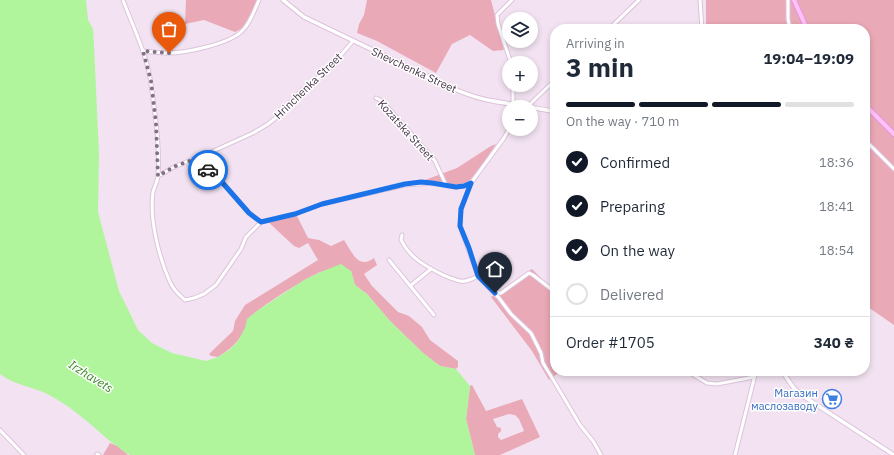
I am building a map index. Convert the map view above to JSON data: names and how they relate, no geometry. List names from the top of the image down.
{
  "streets": {
    "street": ["Shevchenka Street", "Hrinchenka Street", "Kozatska Street"]
  },
  "crossings": [
    ["Shevchenka Street", "Hrinchenka Street"]
  ],
  "water": ["Irzhavets"],
  "places": {
    "supermarket": ["Магазин маслозаводу"]
  },
  "page": {
    "map_buttons": ["+", "−"],
    "heading": ["3 min", "Arriving in", "19:04–19:09"],
    "panel": ["Order #1705", "340 ₴"],
    "bar": "On the way · 710 m",
    "list": [
      ["Confirmed", "18:36"],
      ["Preparing", "18:41"],
      ["On the way", "18:54"],
      "Delivered"
    ]
  }
}
